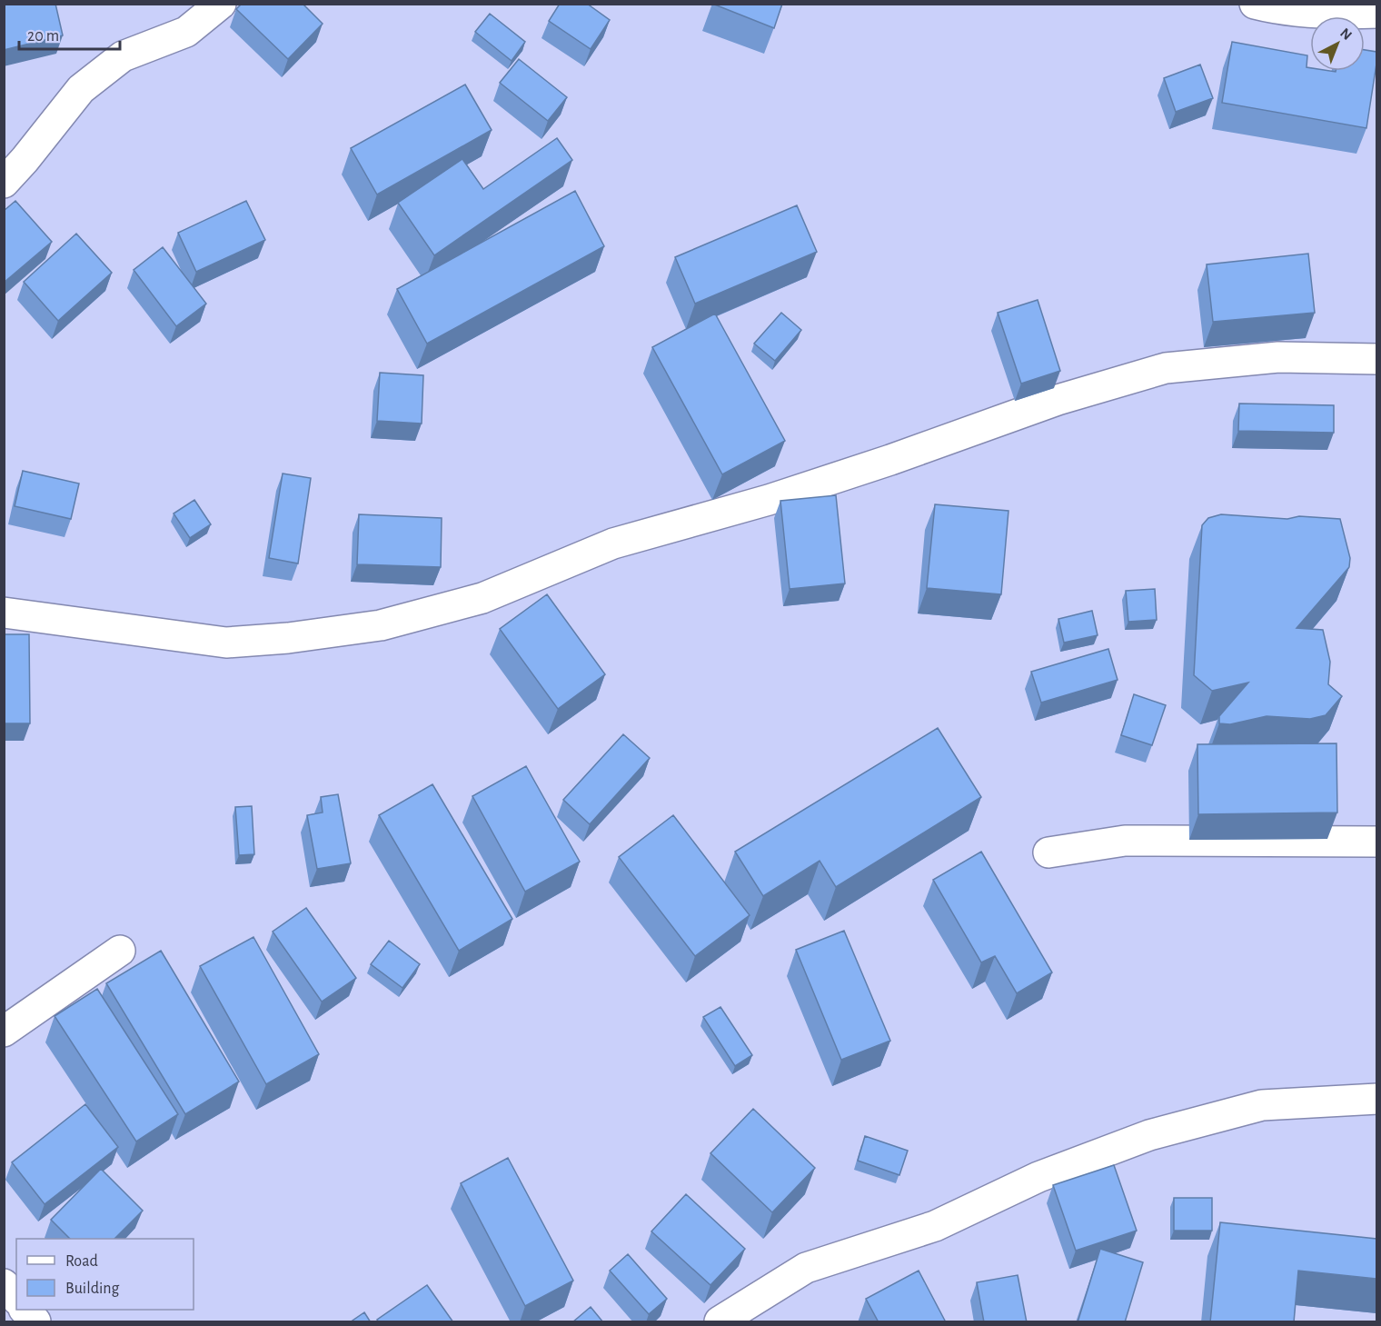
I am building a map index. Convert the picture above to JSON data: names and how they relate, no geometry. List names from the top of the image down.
{
  "legend": ["Road", "Building"],
  "scale_bar": "20 m",
  "north": "top right"
}
